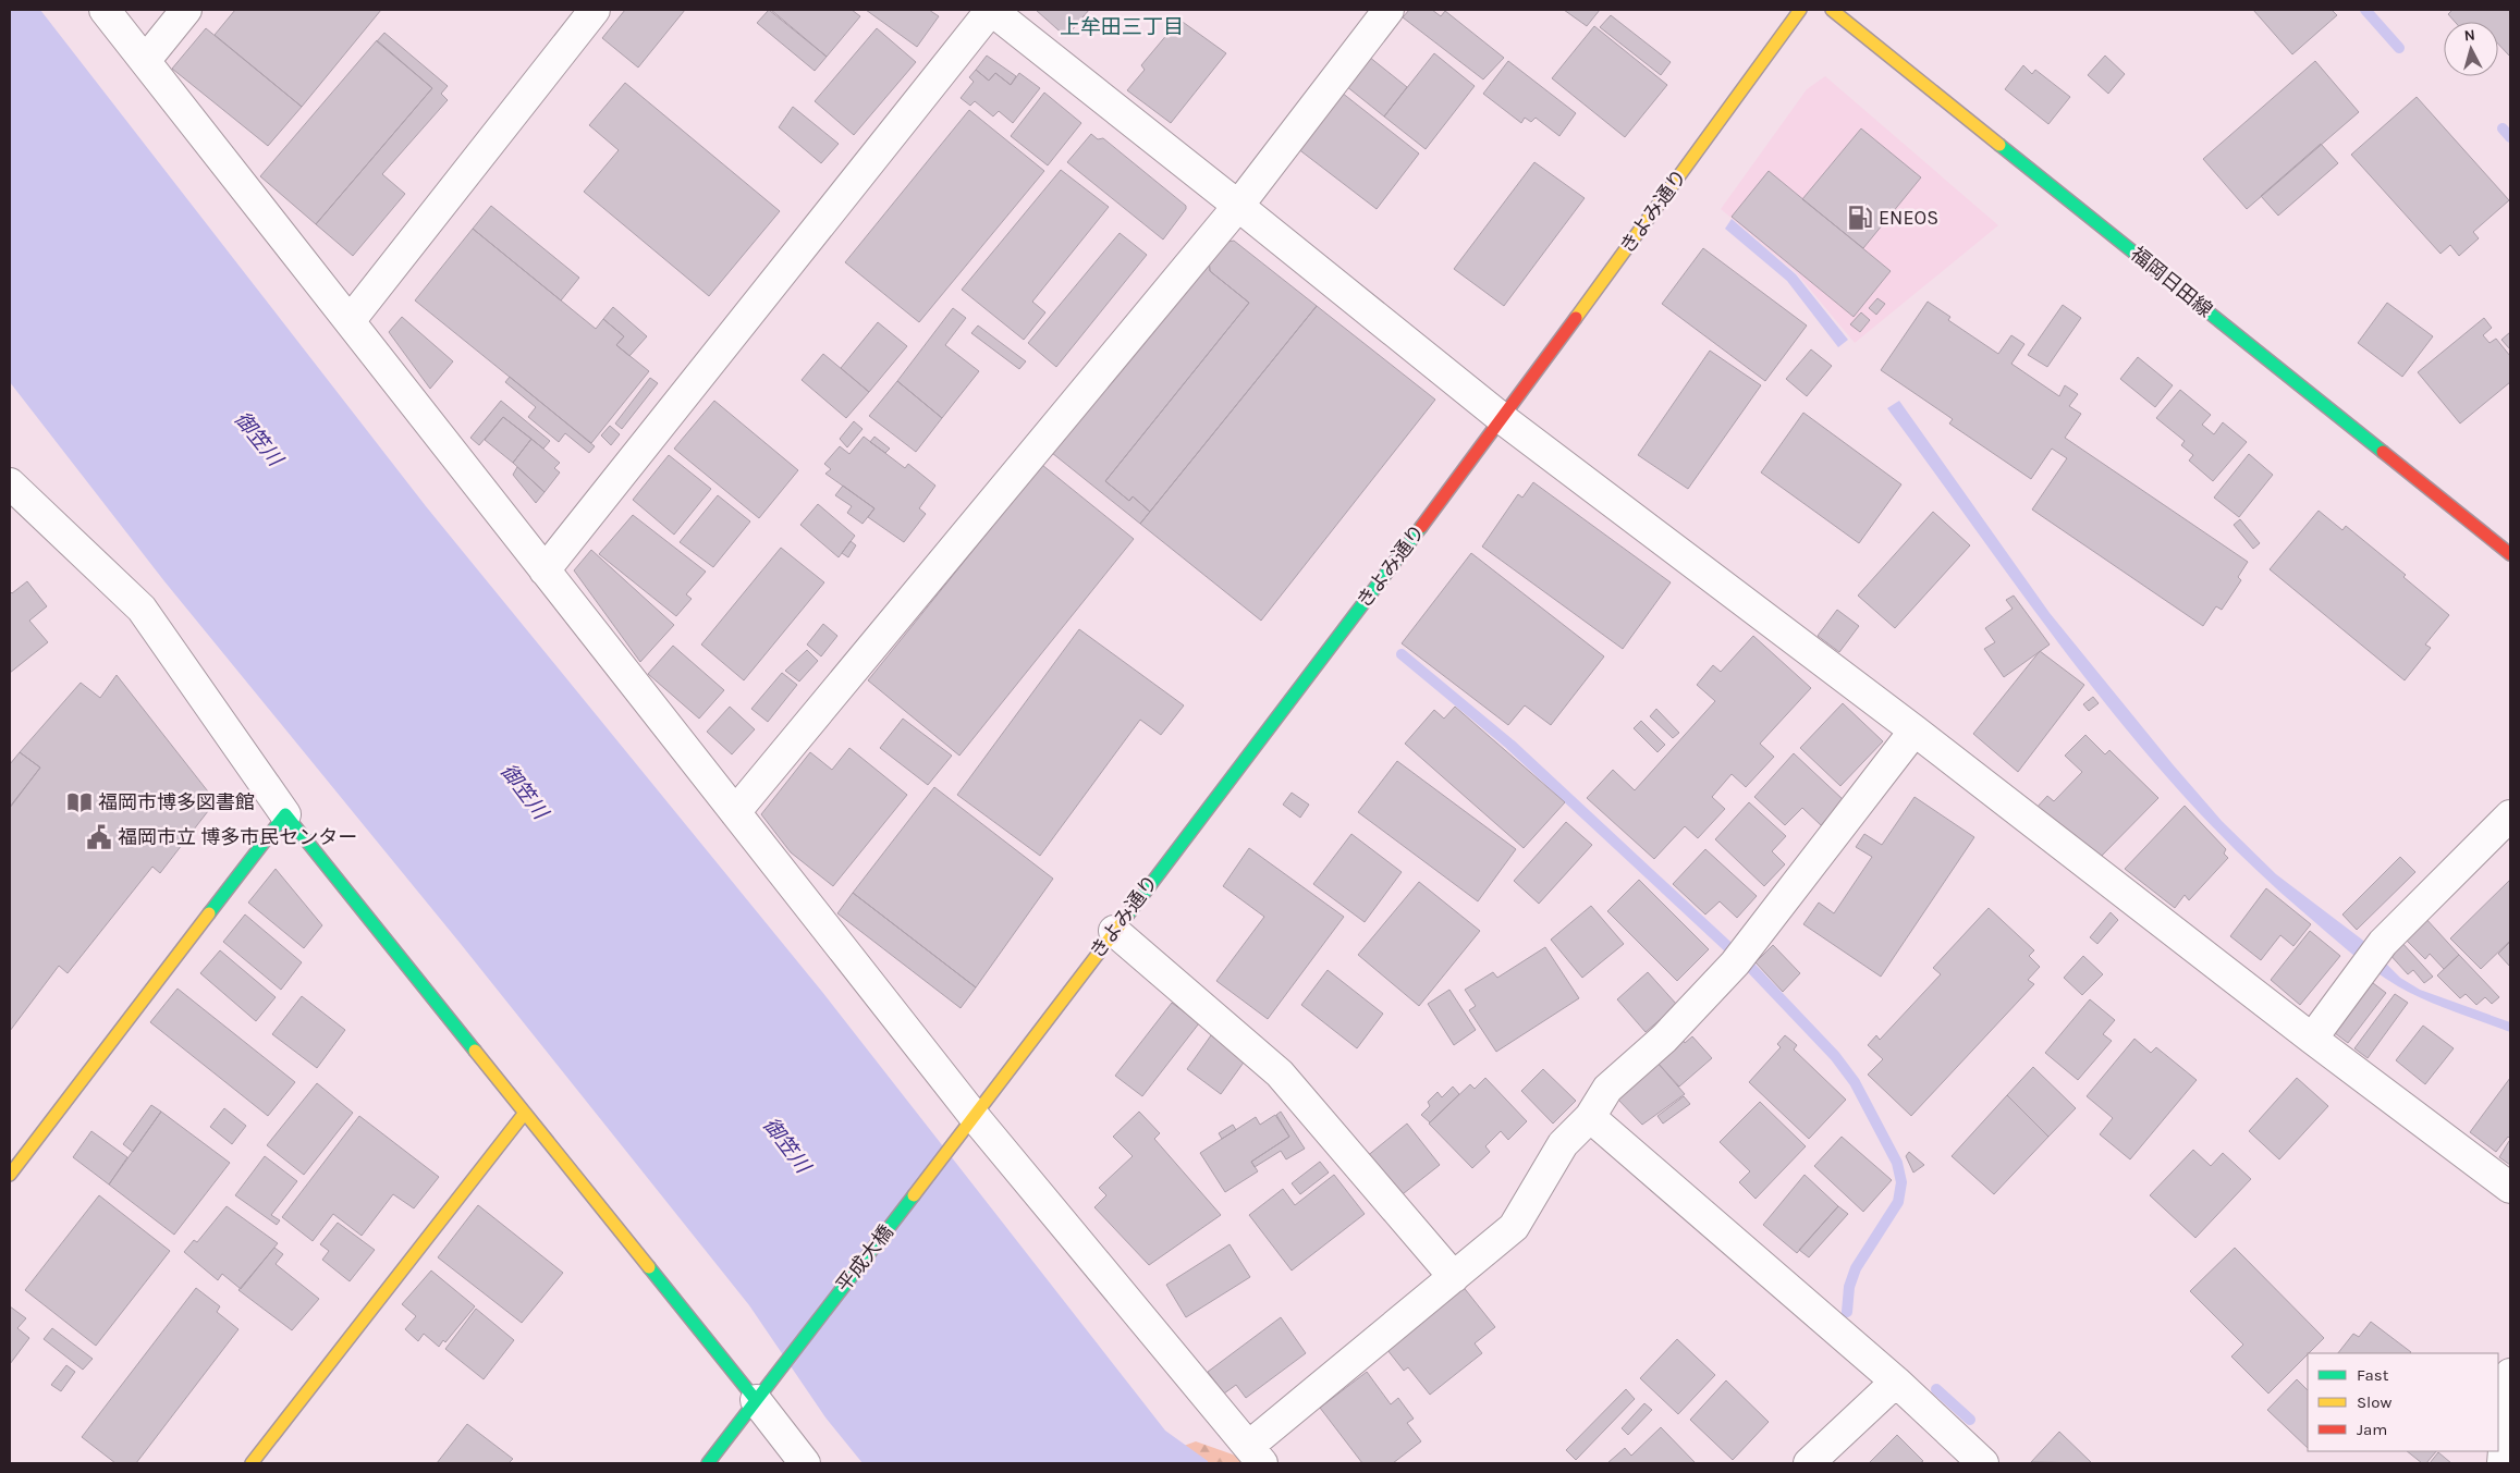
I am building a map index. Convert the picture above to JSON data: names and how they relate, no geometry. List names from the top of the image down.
{
  "streets": {
    "street": ["きよみ通り", "福岡日田線", "平成大橋"]
  },
  "crossings": [
    ["きよみ通り", "平成大橋"]
  ],
  "districts": ["上牟田三丁目"],
  "water": ["御笠川"],
  "places": {
    "fuel station": ["ENEOS"],
    "library": ["福岡市博多図書館"],
    "public building": ["福岡市立 博多市民センター"]
  },
  "legend": ["Fast", "Slow", "Jam"],
  "north": "top"
}
